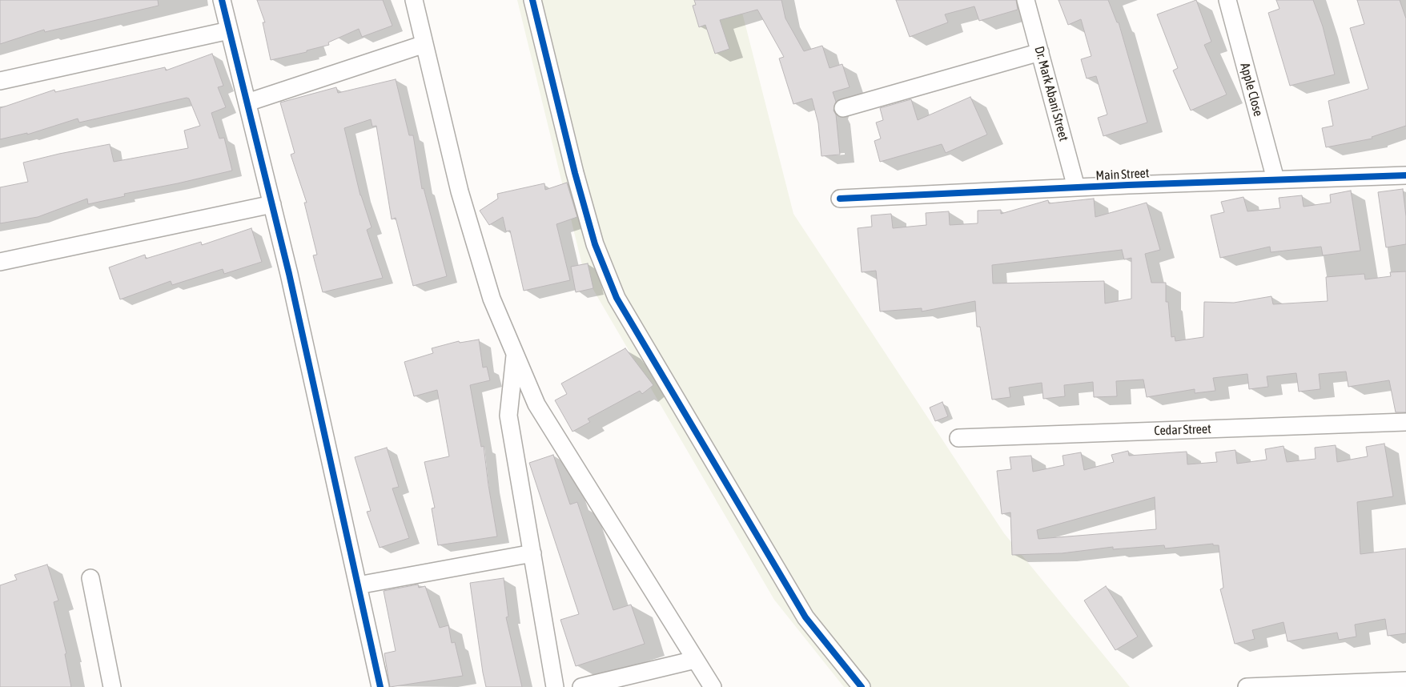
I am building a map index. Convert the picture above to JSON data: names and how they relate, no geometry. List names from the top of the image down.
{
  "streets": {
    "street": [
      "Apple Close",
      "Dr. Mark Abani Street",
      "Main Street",
      "Cedar Street"
    ]
  },
  "crossings": [
    ["Apple Close", "Main Street"],
    ["Dr. Mark Abani Street", "Main Street"]
  ]
}
